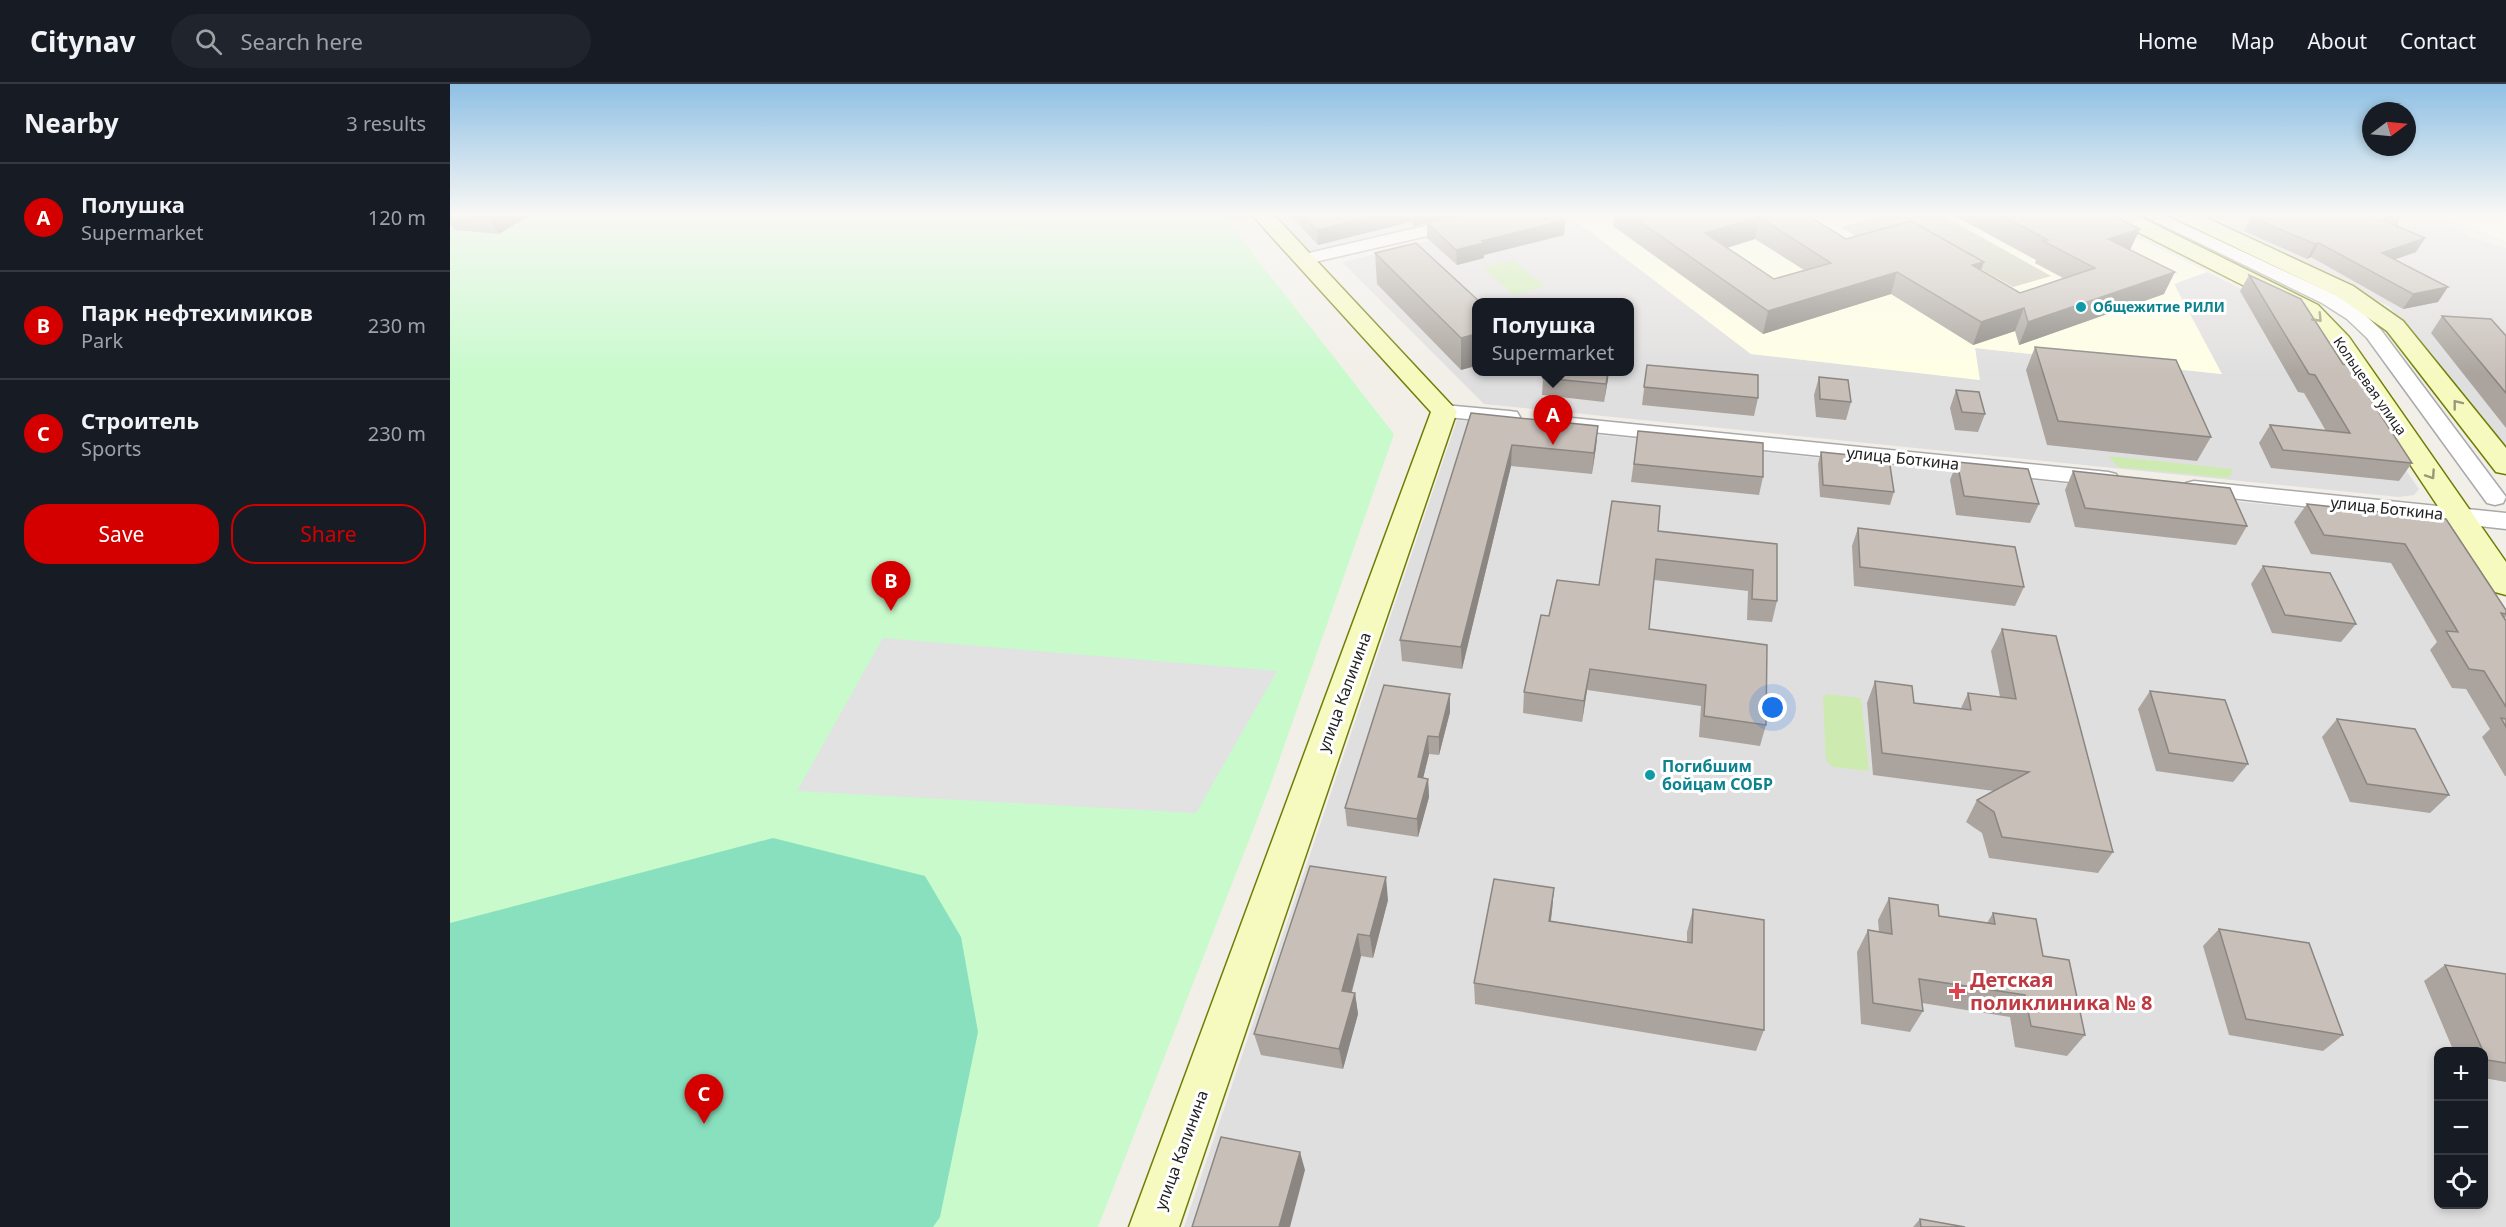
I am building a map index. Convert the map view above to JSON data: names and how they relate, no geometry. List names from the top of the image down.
{
  "streets": {
    "main road": ["Кольцевая улица", "улица Калинина"],
    "street": ["улица Боткина"]
  },
  "crossings": [
    ["Кольцевая улица", "улица Боткина"],
    ["улица Боткина", "улица Калинина"]
  ],
  "places": {
    "other": ["Общежитие РИЛИ", "Погибшим бойцам СОБР"],
    "health": ["Детская поликлиника № 8"]
  },
  "north": "right",
  "page": {
    "header": "Citynav",
    "search": "Search here",
    "nav": [
      "Home",
      "Map",
      "About",
      "Contact"
    ],
    "heading": ["Nearby", "3 results"],
    "list": [
      {
        "mark": "A",
        "name": "Полушка",
        "note": "Supermarket",
        "value": "120 m"
      },
      {
        "mark": "B",
        "name": "Парк нефтехимиков",
        "note": "Park",
        "value": "230 m"
      },
      {
        "mark": "C",
        "name": "Строитель",
        "note": "Sports",
        "value": "230 m"
      }
    ],
    "popup": ["Полушка", "Supermarket"],
    "pins": ["A", "B", "C"],
    "buttons": ["Save", "Share"],
    "map_buttons": ["+", "−"]
  }
}
